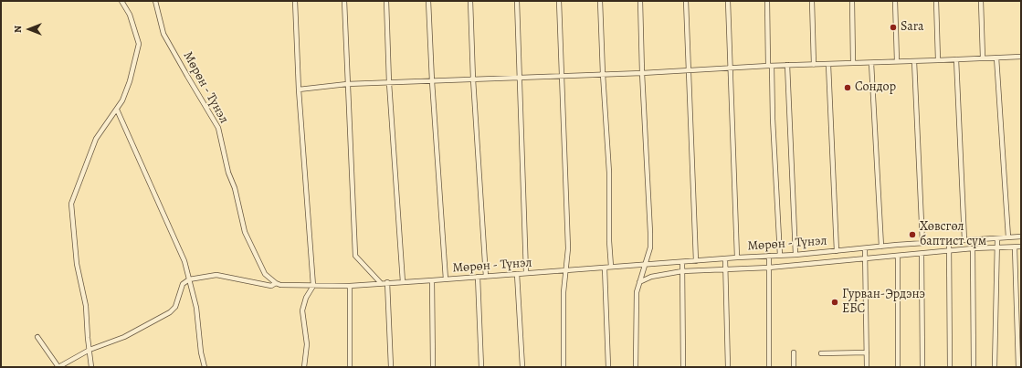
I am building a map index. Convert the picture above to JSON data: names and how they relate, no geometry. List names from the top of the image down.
{
  "streets": {
    "street": ["Мөрөн - Түнэл"]
  },
  "places": [
    "Sara",
    "Сондор",
    "Хөвсгөл баптист сүм",
    "Гурван-Эрдэнэ ЕБС"
  ],
  "north": "left"
}
